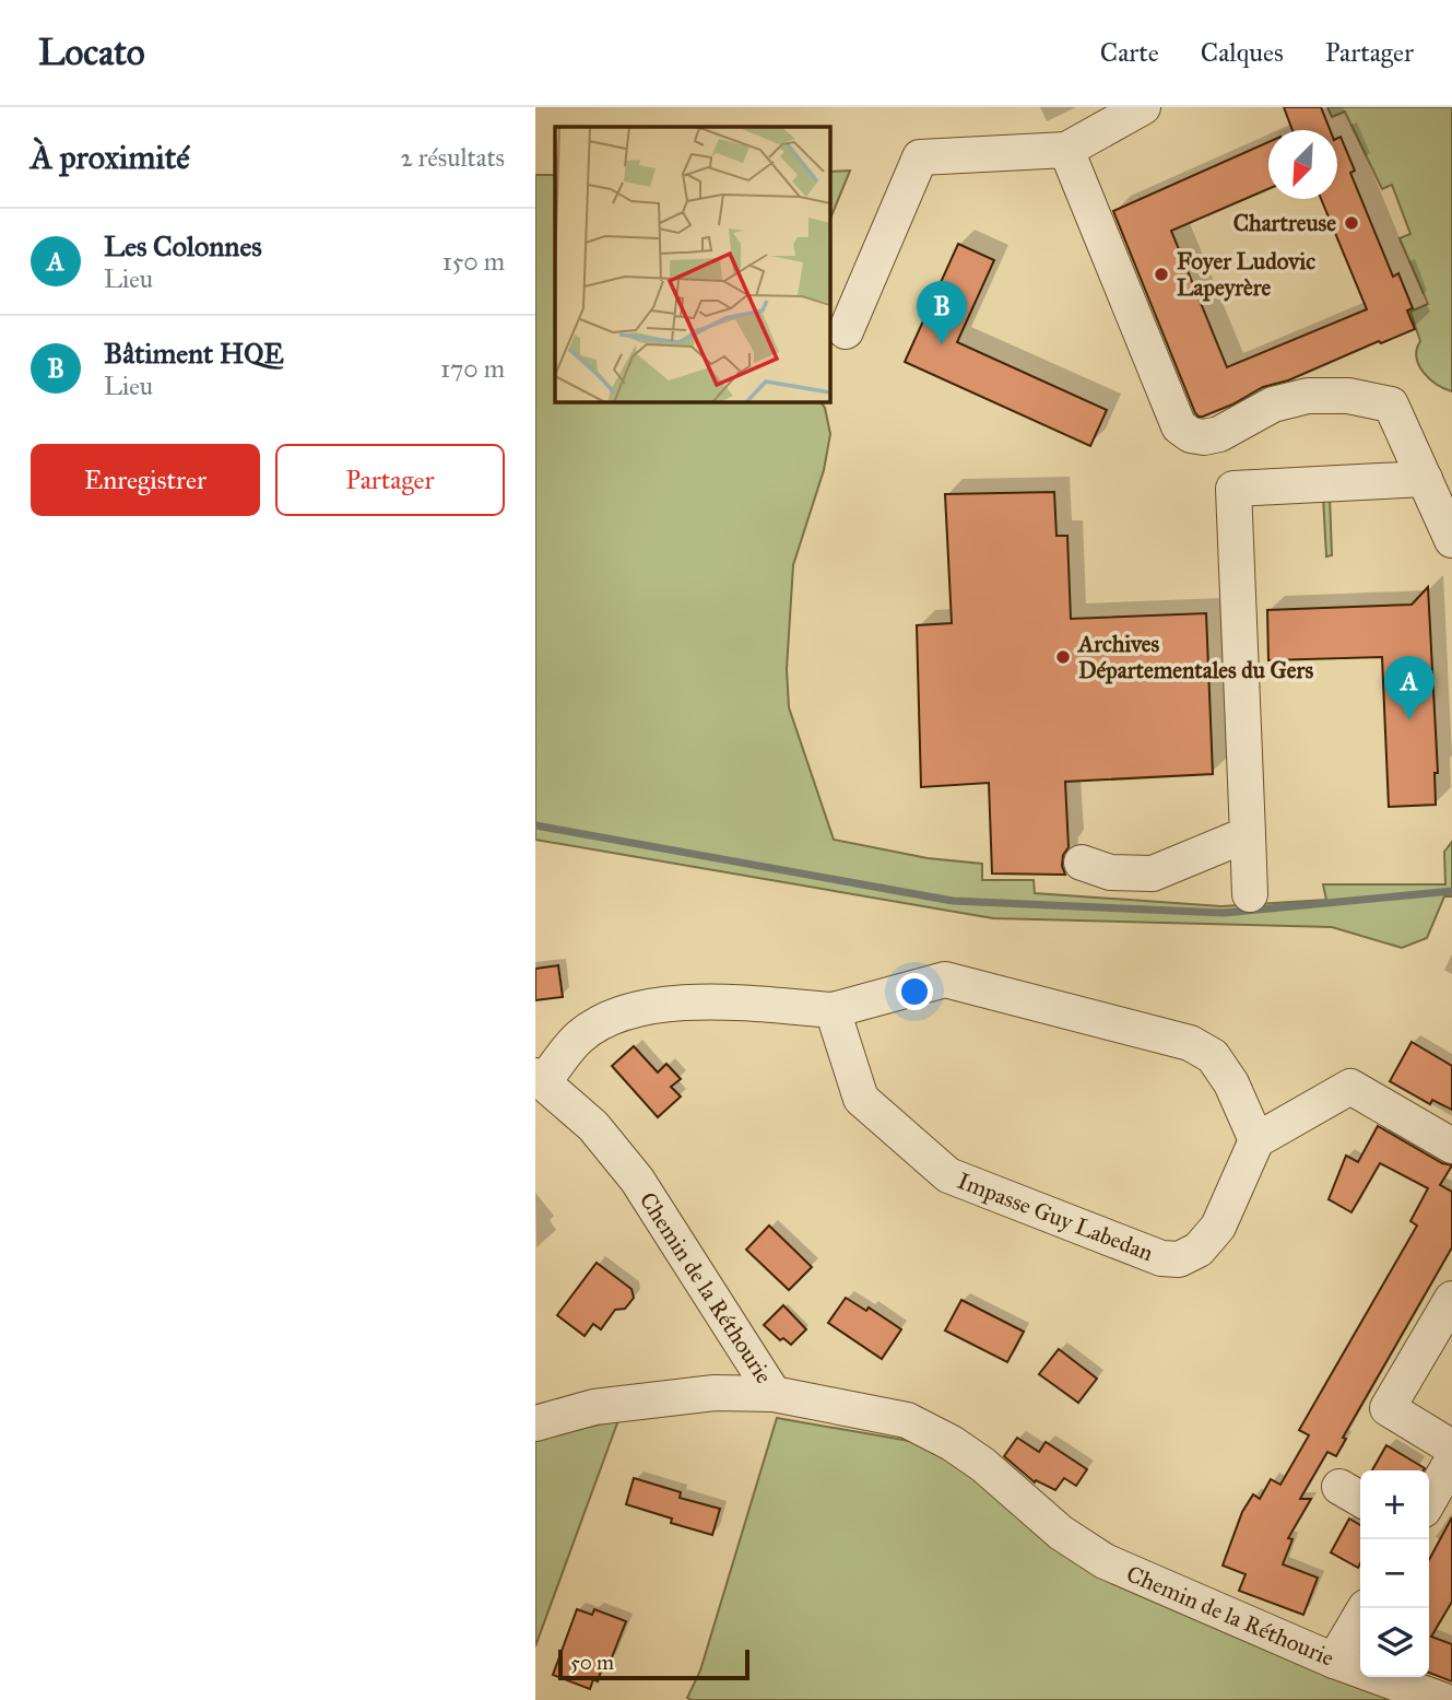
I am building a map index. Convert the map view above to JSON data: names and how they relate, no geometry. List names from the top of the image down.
{
  "streets": {
    "street": ["Impasse Guy Labedan", "Chemin de la Réthourie"]
  },
  "places": ["Chartreuse", "Foyer Ludovic Lapeyrère", "Archives Départementales du Gers"],
  "scale_bar": "50 m",
  "north": "bottom left",
  "page": {
    "header": "Locato",
    "nav": ["Carte", "Calques", "Partager"],
    "heading": ["À proximité", "2 résultats"],
    "list": [
      {
        "mark": "A",
        "name": "Les Colonnes",
        "note": "Lieu",
        "value": "150 m"
      },
      {
        "mark": "B",
        "name": "Bâtiment HQE",
        "note": "Lieu",
        "value": "170 m"
      }
    ],
    "pins": ["B", "A"],
    "buttons": ["Enregistrer", "Partager"],
    "map_buttons": ["+", "−"],
    "scale": "50 m"
  }
}
